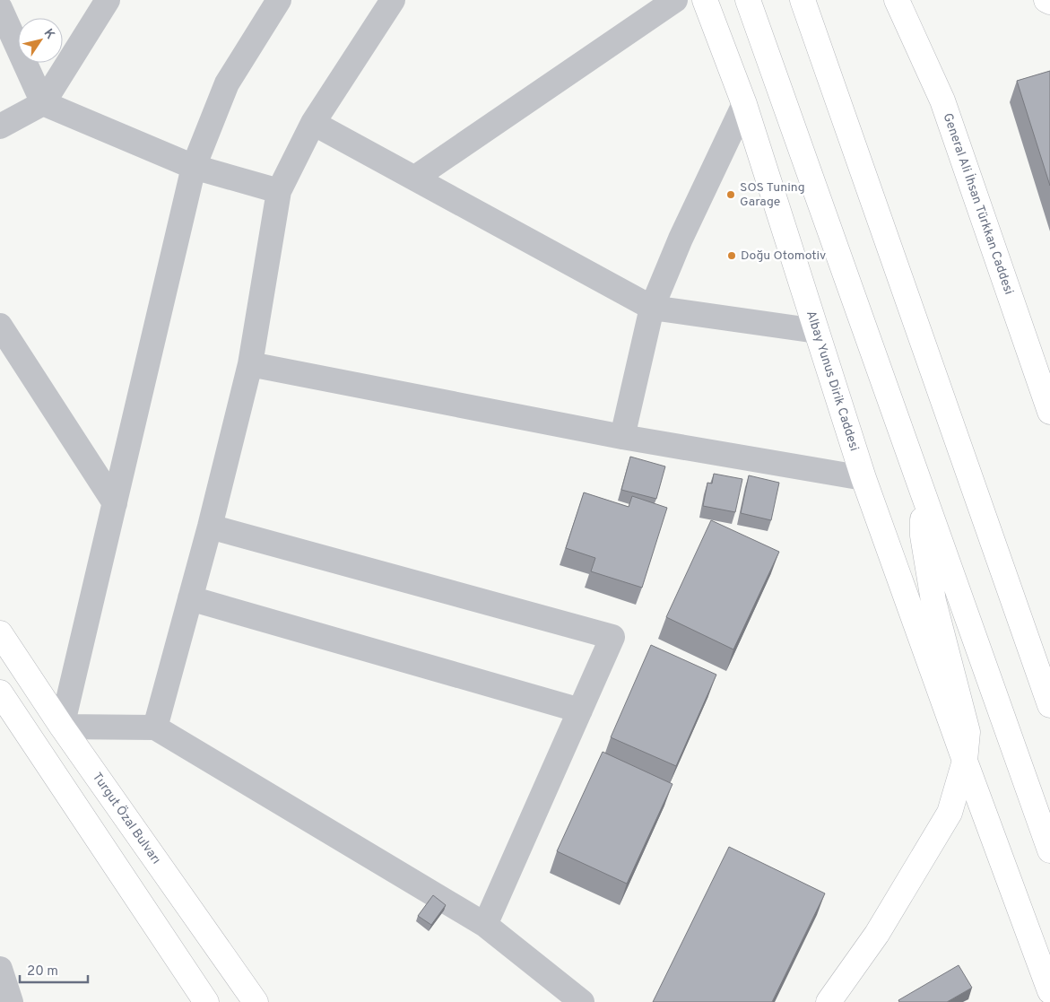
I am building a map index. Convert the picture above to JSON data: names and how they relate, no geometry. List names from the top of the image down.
{
  "streets": {
    "main road": ["General Ali İhsan Türkkan Caddesi", "Albay Yunus Dirik Caddesi", "Turgut Özal Bulvarı"]
  },
  "places": ["SOS Tuning Garage", "Doğu Otomotiv"],
  "scale_bar": "20 m",
  "north": "top right"
}
